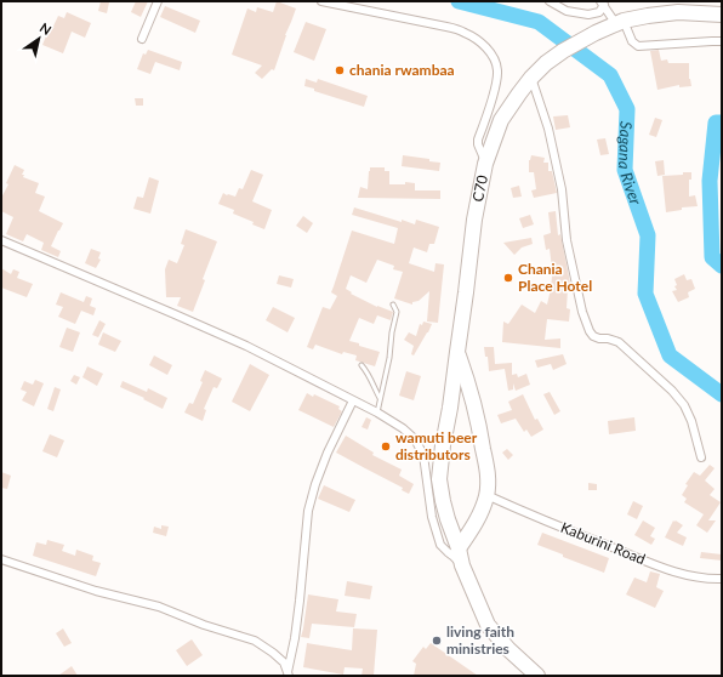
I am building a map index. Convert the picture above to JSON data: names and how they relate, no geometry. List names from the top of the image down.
{
  "streets": {
    "highway": ["C70"],
    "street": ["Kaburini Road"]
  },
  "water": ["Sagana River"],
  "places": [
    "chania rwambaa",
    "Chania Place Hotel",
    "wamuti beer distributors",
    "living faith ministries"
  ],
  "north": "top right"
}
